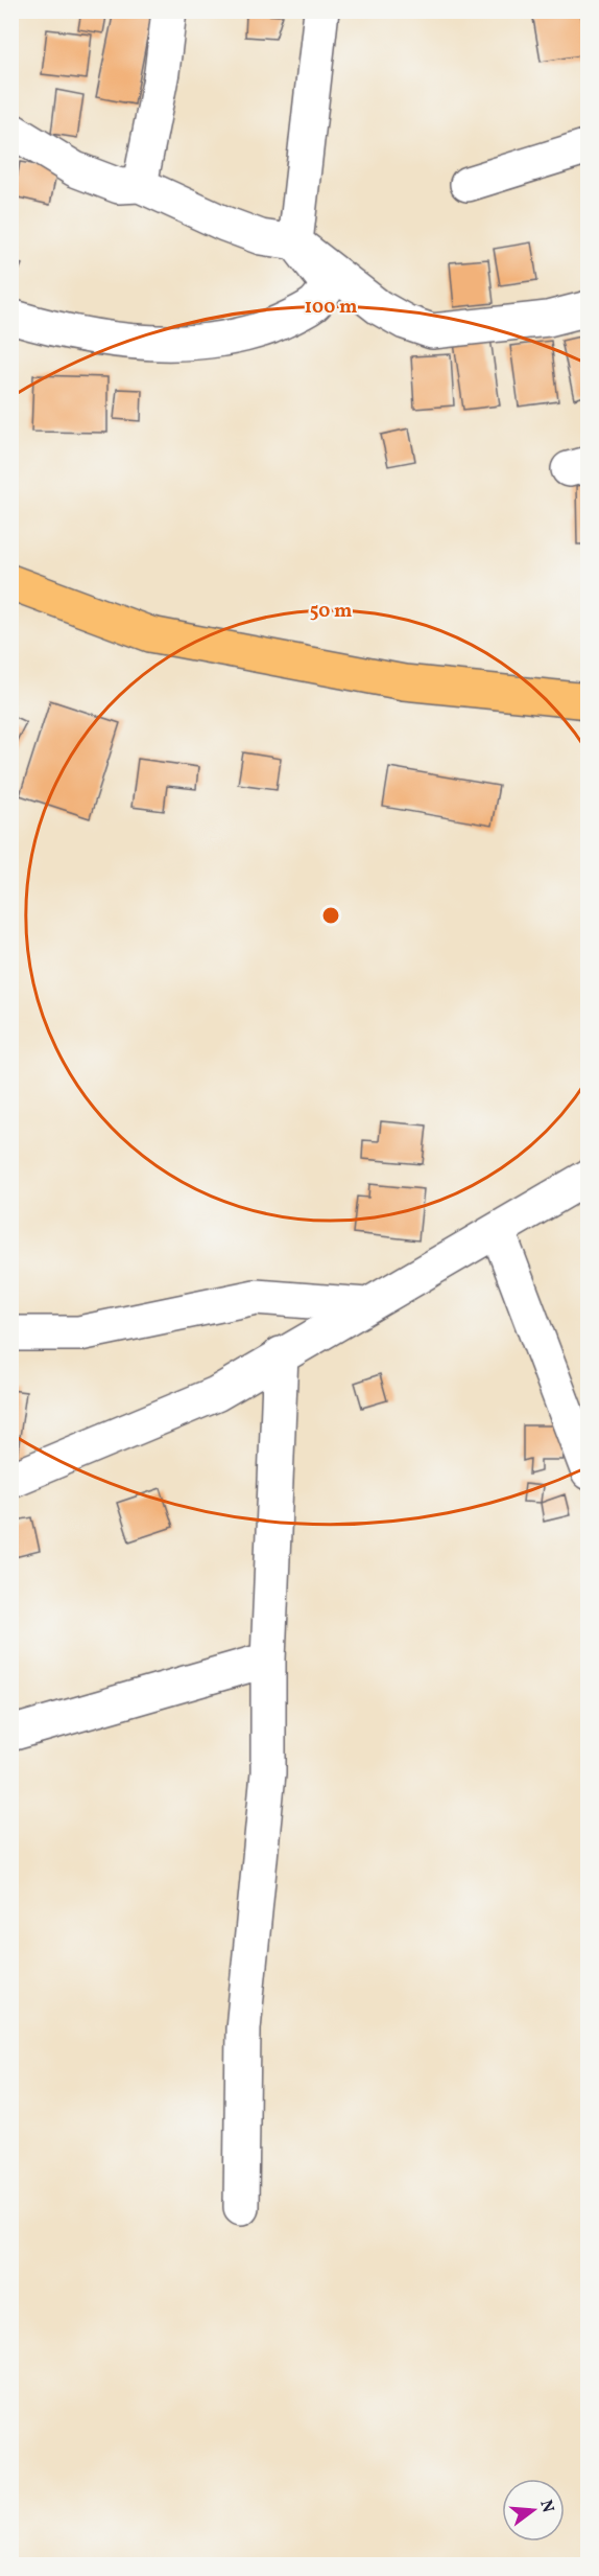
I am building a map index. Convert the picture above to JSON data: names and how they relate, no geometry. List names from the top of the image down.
{
  "north": "right",
  "rings": ["100 m", "50 m"]
}
